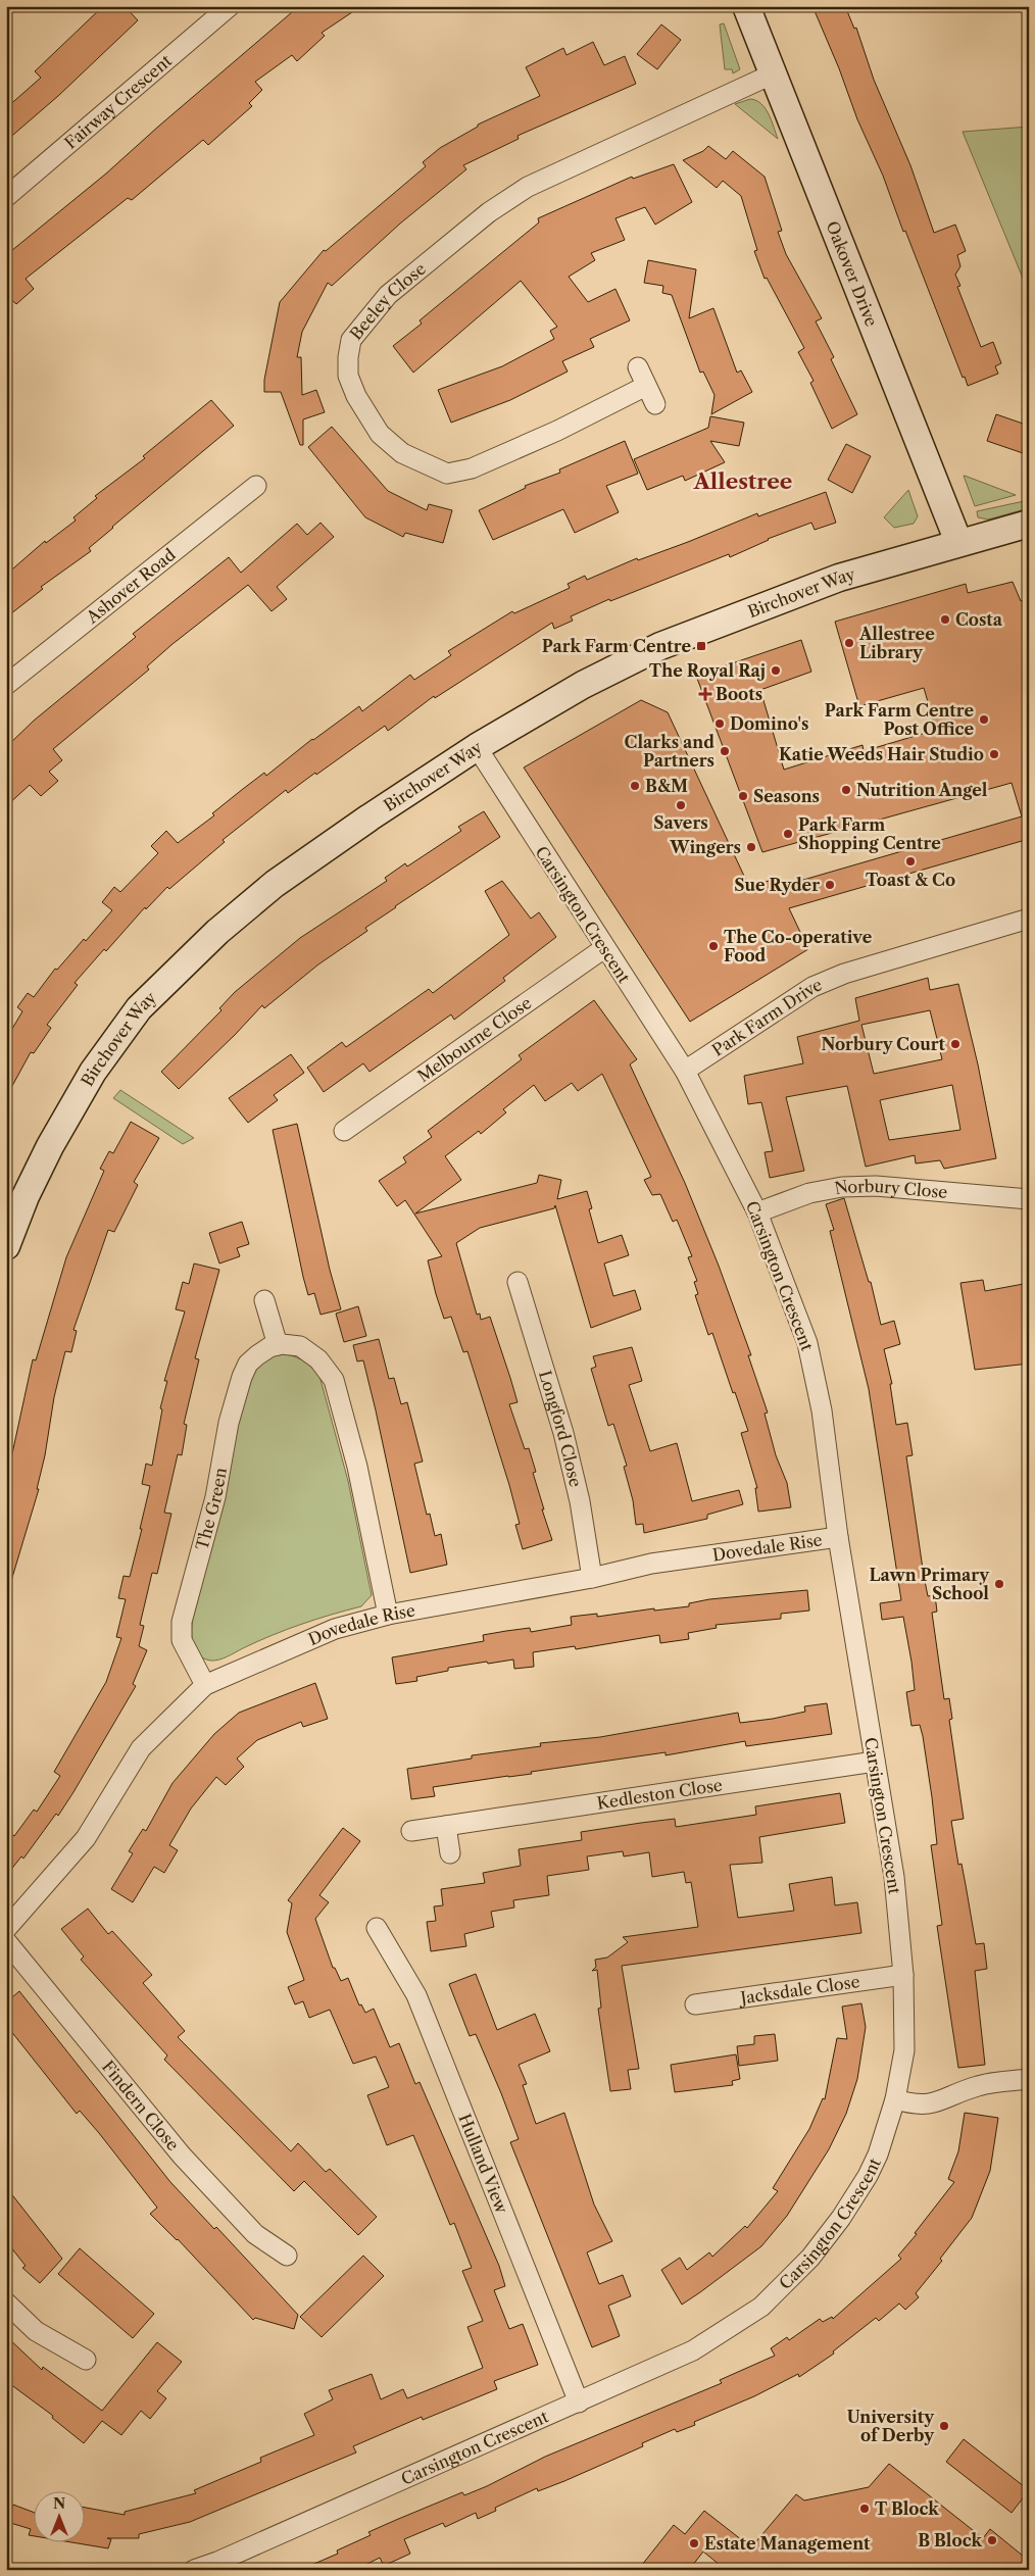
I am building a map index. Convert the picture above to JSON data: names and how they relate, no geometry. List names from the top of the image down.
{
  "streets": {
    "street": [
      "Fairway Crescent",
      "Oakover Drive",
      "Beeley Close",
      "Ashover Road",
      "Birchover Way",
      "Carsington Crescent",
      "Park Farm Drive",
      "Melbourne Close",
      "Norbury Close",
      "Longford Close",
      "The Green",
      "Dovedale Rise",
      "Kedleston Close",
      "Jacksdale Close",
      "Findern Close",
      "Hulland View"
    ]
  },
  "crossings": [
    ["Oakover Drive", "Beeley Close"],
    ["Oakover Drive", "Birchover Way"],
    ["Birchover Way", "Carsington Crescent"],
    ["Carsington Crescent", "Park Farm Drive"],
    ["Carsington Crescent", "Melbourne Close"],
    ["Carsington Crescent", "Norbury Close"],
    ["Carsington Crescent", "Dovedale Rise"],
    ["Carsington Crescent", "Kedleston Close"],
    ["Carsington Crescent", "Jacksdale Close"],
    ["Carsington Crescent", "Hulland View"],
    ["Longford Close", "Dovedale Rise"],
    ["The Green", "Dovedale Rise"]
  ],
  "districts": ["Allestree"],
  "places": {
    "other": [
      "Costa",
      "Allestree Library",
      "The Royal Raj",
      "Park Farm Centre Post Office",
      "Domino's",
      "Clarks and Partners",
      "Katie Weeds Hair Studio",
      "B&M",
      "Nutrition Angel",
      "Seasons",
      "Savers",
      "Park Farm Shopping Centre",
      "Wingers",
      "Toast & Co",
      "Sue Ryder",
      "The Co-operative Food",
      "Norbury Court",
      "Lawn Primary School",
      "University of Derby",
      "T Block",
      "B Block",
      "Estate Management"
    ],
    "transit": ["Park Farm Centre"],
    "health": ["Boots"]
  },
  "north": "top"
}
